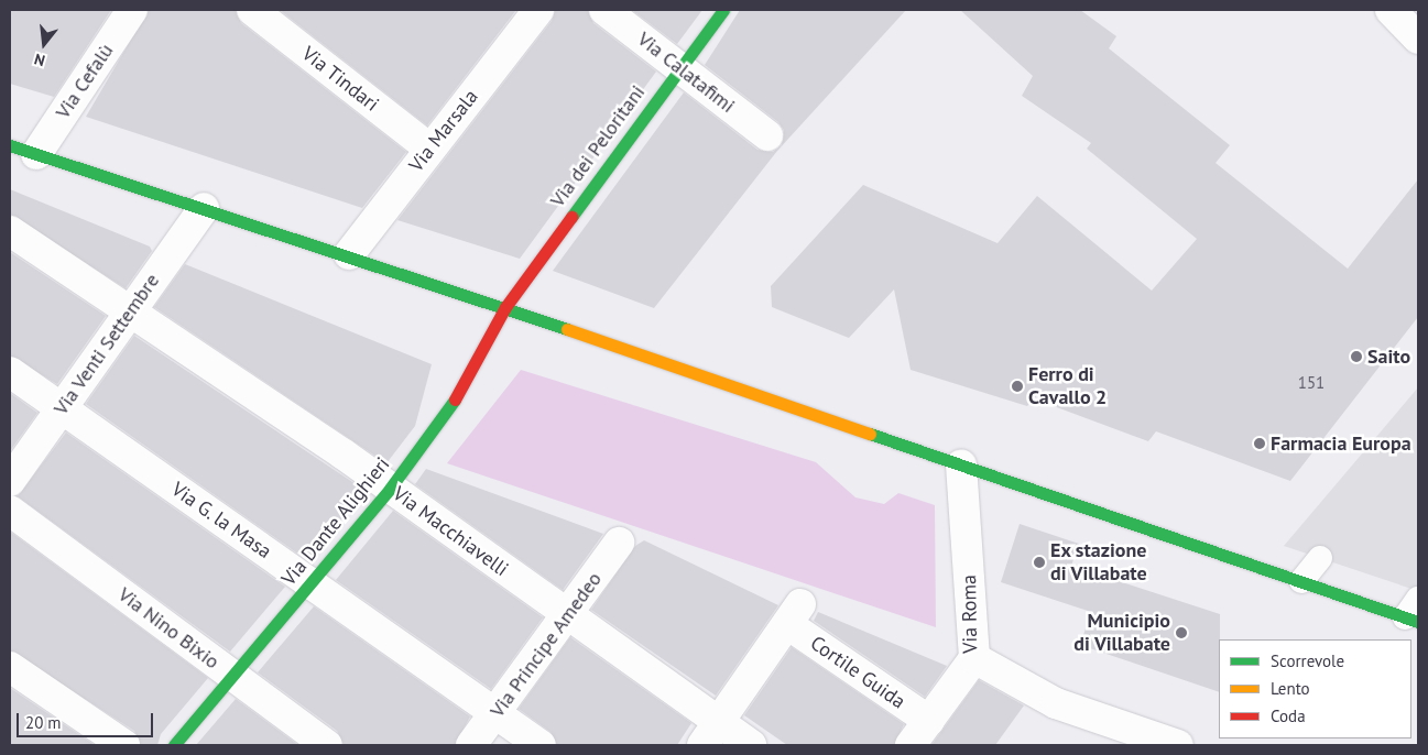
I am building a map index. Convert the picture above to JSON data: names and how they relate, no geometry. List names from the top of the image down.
{
  "streets": {
    "main road": ["Via dei Peloritani", "Via Dante Alighieri"],
    "street": [
      "Via Calatafimi",
      "Via Tindari",
      "Via Cefalù",
      "Via Marsala",
      "Via Venti Settembre",
      "Via G. la Masa",
      "Via Macchiavelli",
      "Via Roma",
      "Via Nino Bixio",
      "Via Principe Amedeo",
      "Cortile Guida"
    ]
  },
  "crossings": [
    ["Via Calatafimi", "Via dei Peloritani"],
    ["Via Tindari", "Via Marsala"],
    ["Via dei Peloritani", "Via Dante Alighieri"],
    ["Via Venti Settembre", "Via G. la Masa"],
    ["Via Venti Settembre", "Via Macchiavelli"],
    ["Via G. la Masa", "Via Dante Alighieri"],
    ["Via G. la Masa", "Via Principe Amedeo"],
    ["Via Dante Alighieri", "Via Macchiavelli"],
    ["Via Dante Alighieri", "Via Nino Bixio"],
    ["Via Macchiavelli", "Via Principe Amedeo"],
    ["Via Macchiavelli", "Cortile Guida"],
    ["Via Roma", "Cortile Guida"]
  ],
  "places": [
    "Saito",
    "Ferro di Cavallo 2",
    "Farmacia Europa",
    "Ex stazione di Villabate",
    "Municipio di Villabate"
  ],
  "house_numbers": ["151"],
  "legend": ["Scorrevole", "Lento", "Coda"],
  "scale_bar": "20 m",
  "north": "bottom"
}
